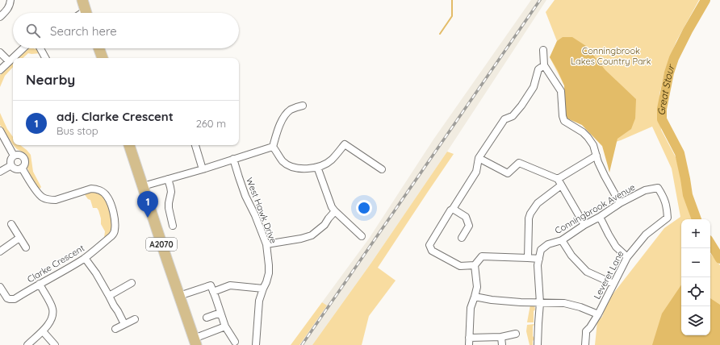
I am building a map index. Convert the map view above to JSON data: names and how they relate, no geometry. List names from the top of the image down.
{
  "streets": {
    "main road": ["A2070"],
    "street": [
      "Conningbrook Avenue",
      "West Hawk Drive",
      "Clarke Crescent",
      "Leveret Lane"
    ]
  },
  "crossings": [
    ["Conningbrook Avenue", "Leveret Lane"]
  ],
  "water": ["Great Stour"],
  "parks": ["Conningbrook Lakes Country Park"],
  "page": {
    "search": "Search here",
    "heading": "Nearby",
    "list": [
      {
        "mark": "1",
        "name": "adj. Clarke Crescent",
        "note": "Bus stop",
        "value": "260 m"
      }
    ],
    "pins": "1",
    "map_buttons": ["+", "−"]
  }
}
